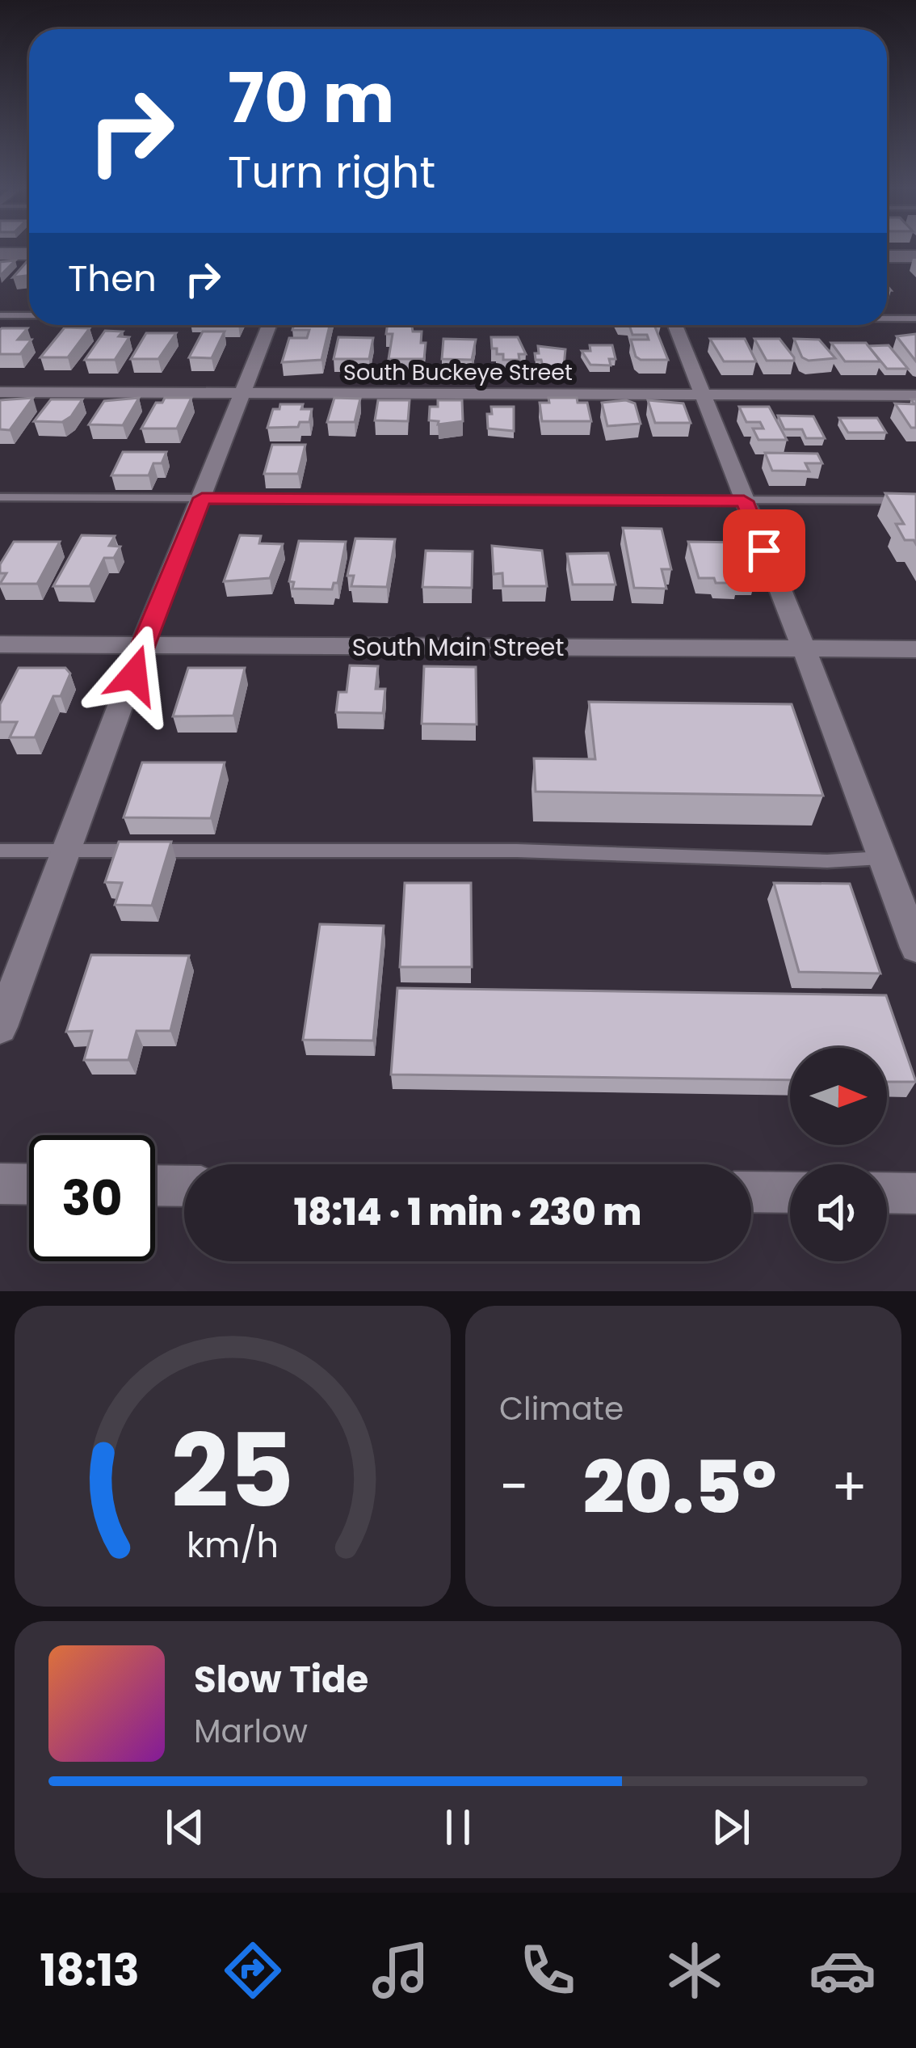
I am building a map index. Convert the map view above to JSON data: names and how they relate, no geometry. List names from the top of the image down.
{
  "streets": {
    "street": ["South Buckeye Street", "South Main Street"]
  },
  "north": "right",
  "page": {
    "turn": ["70 m", "Turn right"],
    "then": "Then",
    "limit": "30",
    "trip": "18:14 · 1 min · 230 m",
    "tile": "Climate",
    "heat": ["−", "20.5°", "+"],
    "song": ["Slow Tide", "Marlow"],
    "tabs": "18:13",
    "gauge": ["25", "km/h"]
  }
}
